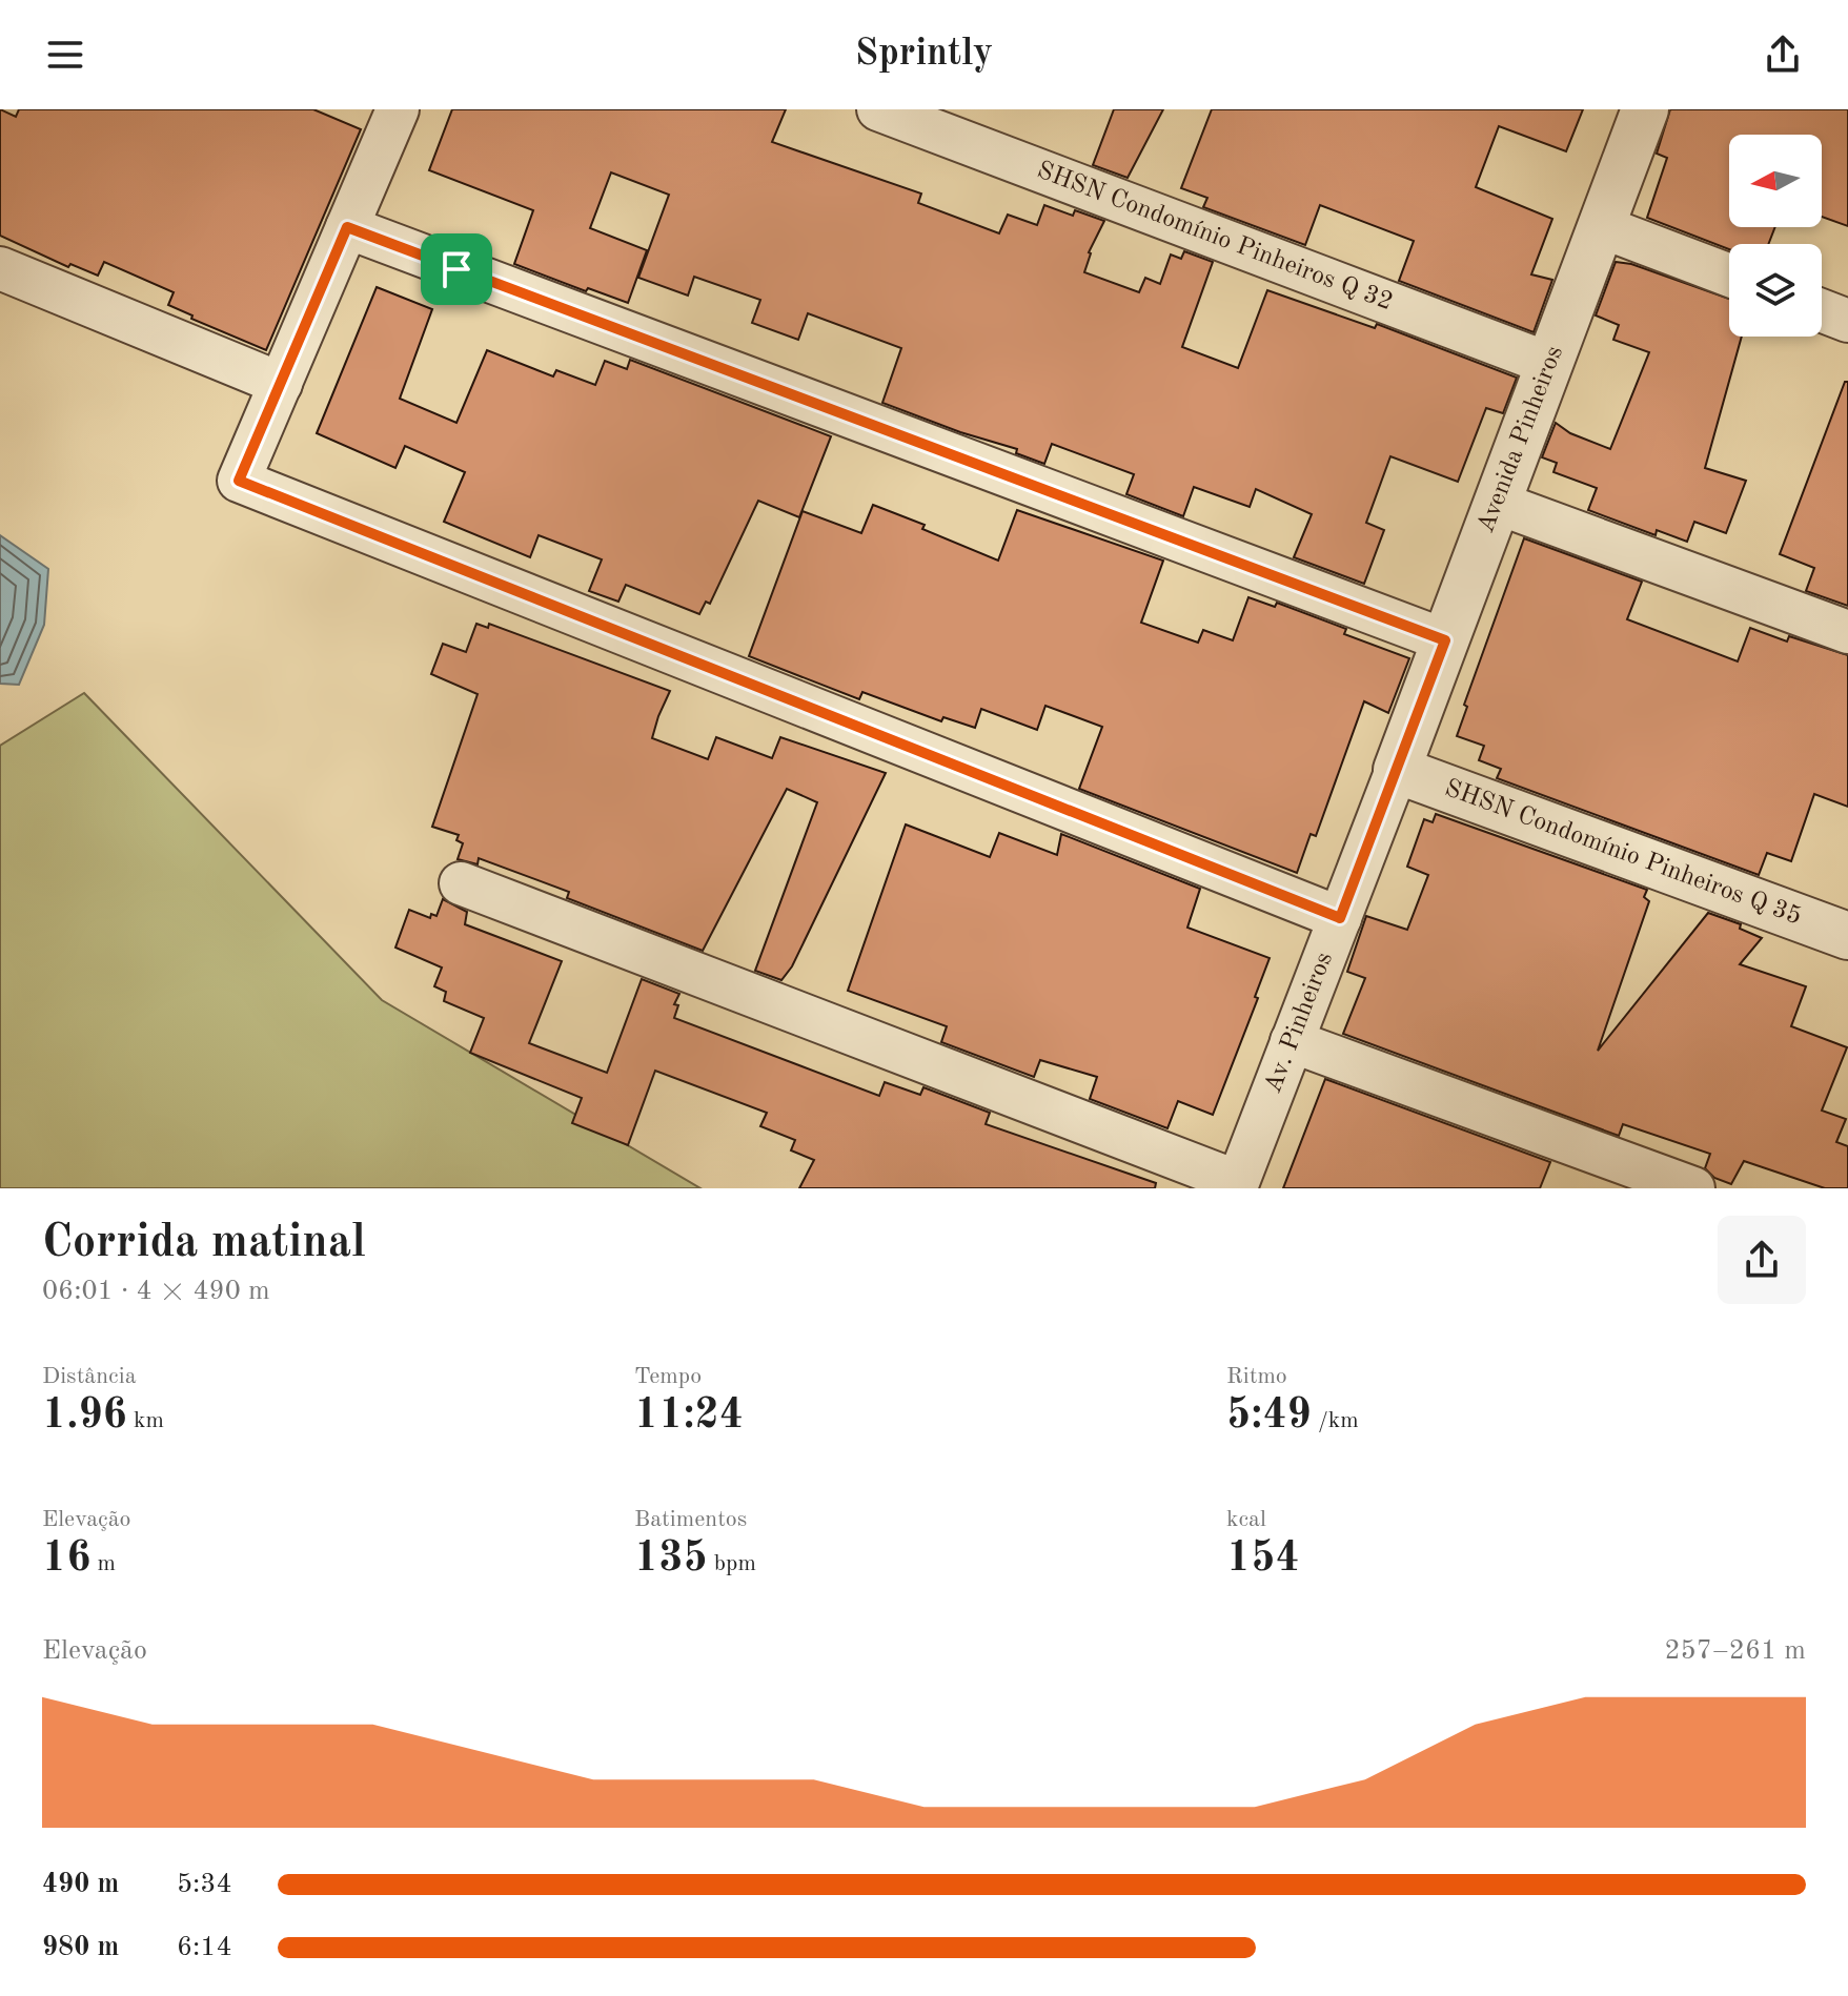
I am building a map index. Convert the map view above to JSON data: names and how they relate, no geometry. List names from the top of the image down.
{
  "streets": {
    "street": [
      "SHSN Condomínio Pinheiros Q 32",
      "Avenida Pinheiros",
      "SHSN Condomínio Pinheiros Q 35",
      "Av. Pinheiros"
    ]
  },
  "crossings": [
    ["SHSN Condomínio Pinheiros Q 32", "Avenida Pinheiros"],
    ["Avenida Pinheiros", "SHSN Condomínio Pinheiros Q 35"],
    ["Avenida Pinheiros", "Av. Pinheiros"],
    ["SHSN Condomínio Pinheiros Q 35", "Av. Pinheiros"]
  ],
  "north": "left",
  "page": {
    "header": "Sprintly",
    "heading": ["Corrida matinal", "06:01 · 4 × 490 m"],
    "stats": [
      ["Distância", "1.96 km"],
      ["Tempo", "11:24"],
      ["Ritmo", "5:49 /km"],
      ["Elevação", "16 m"],
      ["Batimentos", "135 bpm"],
      ["kcal", "154"]
    ],
    "chart": ["Elevação", "257–261 m"],
    "list": [
      {
        "name": "490 m",
        "note": "5:34"
      },
      {
        "name": "980 m",
        "note": "6:14"
      }
    ]
  }
}
